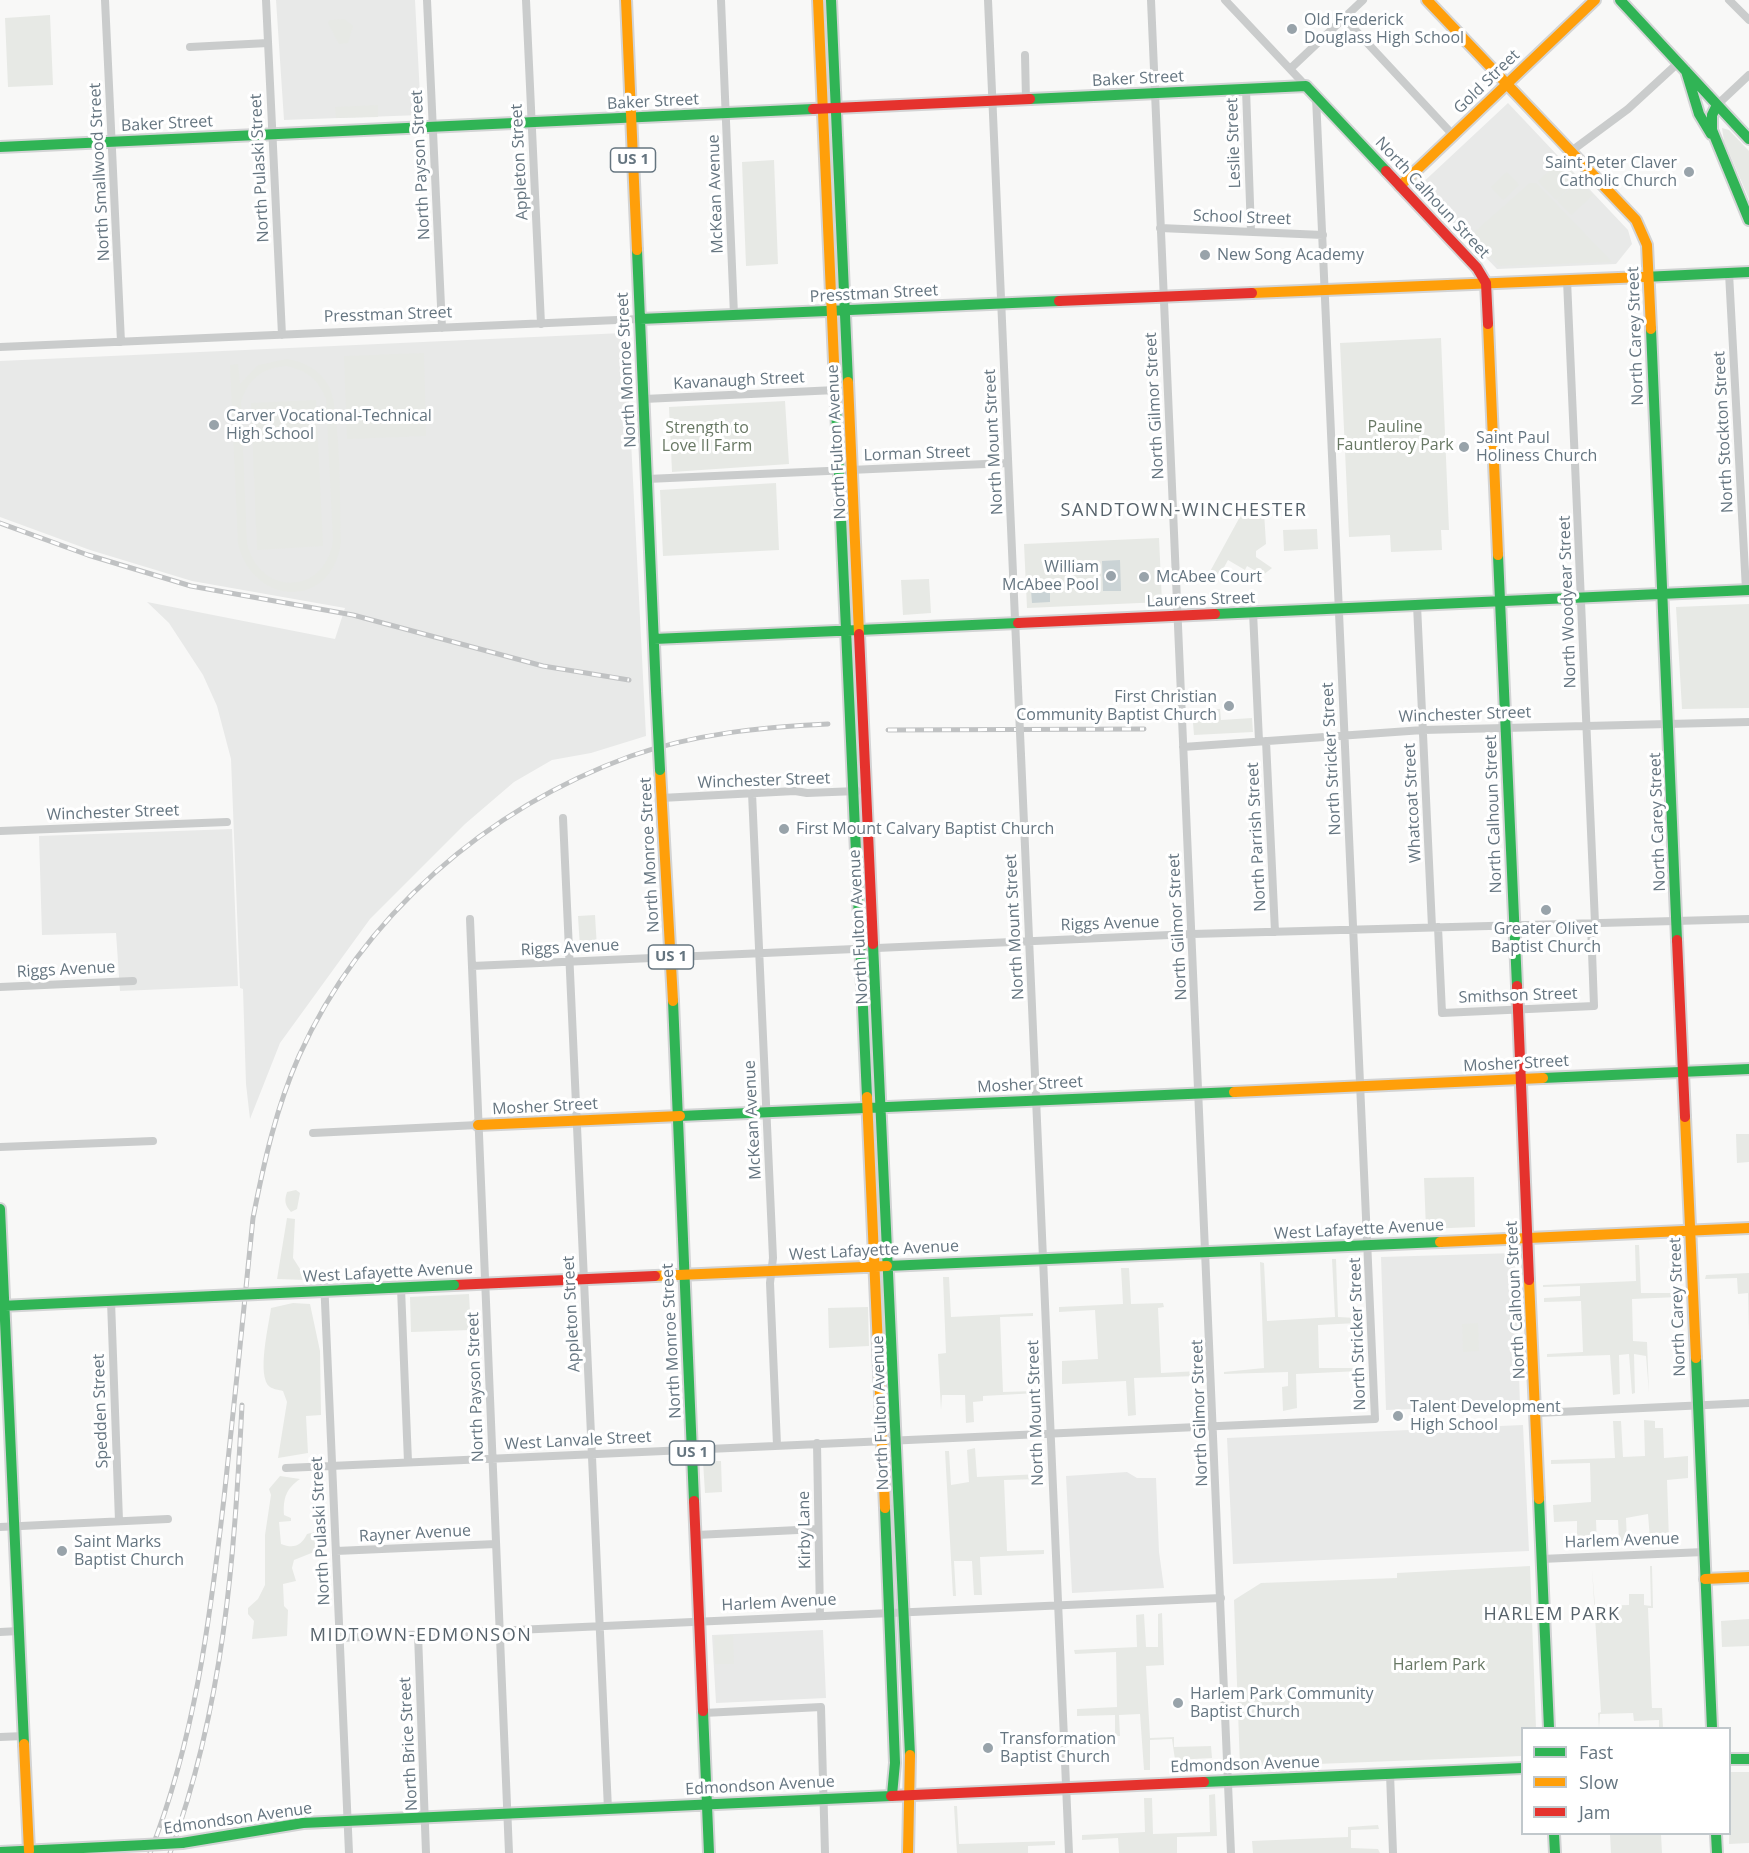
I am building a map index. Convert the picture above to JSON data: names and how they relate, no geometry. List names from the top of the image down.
{
  "streets": {
    "main road": [
      "Baker Street",
      "Gold Street",
      "US 1",
      "North Calhoun Street",
      "Presstman Street",
      "North Carey Street",
      "North Monroe Street",
      "North Fulton Avenue",
      "Laurens Street",
      "Mosher Street",
      "West Lafayette Avenue",
      "Edmondson Avenue"
    ],
    "street": [
      "Leslie Street",
      "Appleton Street",
      "North Payson Street",
      "North Pulaski Street",
      "North Smallwood Street",
      "McKean Avenue",
      "School Street",
      "Kavanaugh Street",
      "North Gilmor Street",
      "North Stockton Street",
      "North Mount Street",
      "Lorman Street",
      "North Woodyear Street",
      "Winchester Street",
      "North Stricker Street",
      "Whatcoat Street",
      "North Parrish Street",
      "Riggs Avenue",
      "Smithson Street",
      "Spedden Street",
      "West Lanvale Street",
      "Kirby Lane",
      "Rayner Avenue",
      "Harlem Avenue",
      "North Brice Street"
    ]
  },
  "crossings": [
    ["Baker Street", "Leslie Street"],
    ["Baker Street", "Appleton Street"],
    ["Baker Street", "North Payson Street"],
    ["Baker Street", "North Pulaski Street"],
    ["Baker Street", "North Smallwood Street"],
    ["Baker Street", "McKean Avenue"],
    ["Baker Street", "North Calhoun Street"],
    ["Baker Street", "North Monroe Street"],
    ["Baker Street", "North Gilmor Street"],
    ["Baker Street", "North Fulton Avenue"],
    ["Baker Street", "North Mount Street"],
    ["Gold Street", "North Calhoun Street"],
    ["Gold Street", "North Carey Street"],
    ["Leslie Street", "School Street"],
    ["Appleton Street", "Presstman Street"],
    ["Appleton Street", "Riggs Avenue"],
    ["Appleton Street", "Mosher Street"],
    ["Appleton Street", "West Lafayette Avenue"],
    ["Appleton Street", "West Lanvale Street"],
    ["Appleton Street", "Harlem Avenue"],
    ["Appleton Street", "Edmondson Avenue"],
    ["North Payson Street", "Presstman Street"],
    ["North Payson Street", "Riggs Avenue"],
    ["North Payson Street", "Mosher Street"],
    ["North Payson Street", "West Lafayette Avenue"],
    ["North Payson Street", "West Lanvale Street"],
    ["North Payson Street", "Rayner Avenue"],
    ["North Payson Street", "Harlem Avenue"],
    ["North Payson Street", "Edmondson Avenue"],
    ["North Pulaski Street", "Presstman Street"],
    ["North Pulaski Street", "West Lafayette Avenue"],
    ["North Pulaski Street", "West Lanvale Street"],
    ["North Pulaski Street", "Rayner Avenue"],
    ["North Pulaski Street", "Harlem Avenue"],
    ["North Pulaski Street", "Edmondson Avenue"],
    ["North Smallwood Street", "Presstman Street"],
    ["McKean Avenue", "Presstman Street"],
    ["McKean Avenue", "Winchester Street"],
    ["McKean Avenue", "Riggs Avenue"],
    ["McKean Avenue", "Mosher Street"],
    ["McKean Avenue", "West Lafayette Avenue"],
    ["McKean Avenue", "West Lanvale Street"],
    ["North Calhoun Street", "Presstman Street"],
    ["North Calhoun Street", "Laurens Street"],
    ["North Calhoun Street", "Winchester Street"],
    ["North Calhoun Street", "North Stricker Street"],
    ["North Calhoun Street", "Riggs Avenue"],
    ["North Calhoun Street", "Smithson Street"],
    ["North Calhoun Street", "Mosher Street"],
    ["North Calhoun Street", "West Lafayette Avenue"],
    ["North Calhoun Street", "Harlem Avenue"],
    ["School Street", "North Gilmor Street"],
    ["School Street", "North Stricker Street"],
    ["Presstman Street", "North Carey Street"],
    ["Presstman Street", "North Monroe Street"],
    ["Presstman Street", "North Gilmor Street"],
    ["Presstman Street", "North Stockton Street"],
    ["Presstman Street", "North Fulton Avenue"],
    ["Presstman Street", "North Mount Street"],
    ["Presstman Street", "North Woodyear Street"],
    ["Presstman Street", "North Stricker Street"],
    ["North Carey Street", "Laurens Street"],
    ["North Carey Street", "Winchester Street"],
    ["North Carey Street", "Riggs Avenue"],
    ["North Carey Street", "Mosher Street"],
    ["North Carey Street", "West Lafayette Avenue"],
    ["North Carey Street", "Harlem Avenue"],
    ["North Monroe Street", "Kavanaugh Street"],
    ["North Monroe Street", "Lorman Street"],
    ["North Monroe Street", "Laurens Street"],
    ["North Monroe Street", "Winchester Street"],
    ["North Monroe Street", "Riggs Avenue"],
    ["North Monroe Street", "Mosher Street"],
    ["North Monroe Street", "West Lafayette Avenue"],
    ["North Monroe Street", "West Lanvale Street"],
    ["North Monroe Street", "Harlem Avenue"],
    ["North Monroe Street", "Edmondson Avenue"],
    ["Kavanaugh Street", "North Fulton Avenue"],
    ["North Gilmor Street", "Laurens Street"],
    ["North Gilmor Street", "Winchester Street"],
    ["North Gilmor Street", "Riggs Avenue"],
    ["North Gilmor Street", "Mosher Street"],
    ["North Gilmor Street", "West Lafayette Avenue"],
    ["North Gilmor Street", "West Lanvale Street"],
    ["North Gilmor Street", "Harlem Avenue"],
    ["North Gilmor Street", "Edmondson Avenue"],
    ["North Stockton Street", "Laurens Street"],
    ["North Fulton Avenue", "Lorman Street"],
    ["North Fulton Avenue", "Laurens Street"],
    ["North Fulton Avenue", "Winchester Street"],
    ["North Fulton Avenue", "Riggs Avenue"],
    ["North Fulton Avenue", "Mosher Street"],
    ["North Fulton Avenue", "West Lafayette Avenue"],
    ["North Fulton Avenue", "West Lanvale Street"],
    ["North Fulton Avenue", "Harlem Avenue"],
    ["North Fulton Avenue", "Edmondson Avenue"],
    ["North Mount Street", "Lorman Street"],
    ["North Mount Street", "Laurens Street"],
    ["North Mount Street", "Riggs Avenue"],
    ["North Mount Street", "Mosher Street"],
    ["North Mount Street", "West Lafayette Avenue"],
    ["North Mount Street", "West Lanvale Street"],
    ["North Mount Street", "Harlem Avenue"],
    ["North Mount Street", "Edmondson Avenue"],
    ["Laurens Street", "North Woodyear Street"],
    ["Laurens Street", "North Stricker Street"],
    ["Laurens Street", "Whatcoat Street"],
    ["Laurens Street", "North Parrish Street"],
    ["North Woodyear Street", "Winchester Street"],
    ["North Woodyear Street", "Riggs Avenue"],
    ["North Woodyear Street", "Smithson Street"],
    ["Winchester Street", "North Stricker Street"],
    ["Winchester Street", "Whatcoat Street"],
    ["Winchester Street", "North Parrish Street"],
    ["North Stricker Street", "Riggs Avenue"],
    ["North Stricker Street", "Mosher Street"],
    ["North Stricker Street", "West Lafayette Avenue"],
    ["North Stricker Street", "West Lanvale Street"],
    ["Whatcoat Street", "Riggs Avenue"],
    ["Whatcoat Street", "Smithson Street"],
    ["North Parrish Street", "Riggs Avenue"],
    ["West Lafayette Avenue", "Spedden Street"],
    ["West Lafayette Avenue", "West Lanvale Street"],
    ["West Lanvale Street", "Kirby Lane"],
    ["Kirby Lane", "Harlem Avenue"],
    ["Harlem Avenue", "North Brice Street"],
    ["North Brice Street", "Edmondson Avenue"]
  ],
  "districts": ["SANDTOWN-WINCHESTER", "HARLEM PARK", "MIDTOWN-EDMONSON"],
  "parks": ["Pauline Fauntleroy Park", "Strength to Love II Farm", "Harlem Park"],
  "places": [
    "Old Frederick Douglass High School",
    "Saint Peter Claver Catholic Church",
    "New Song Academy",
    "Carver Vocational-Technical High School",
    "Saint Paul Holiness Church",
    "William McAbee Pool",
    "McAbee Court",
    "First Christian Community Baptist Church",
    "First Mount Calvary Baptist Church",
    "Greater Olivet Baptist Church",
    "Talent Development High School",
    "Saint Marks Baptist Church",
    "Harlem Park Community Baptist Church",
    "Transformation Baptist Church"
  ],
  "legend": ["Fast", "Slow", "Jam"]
}
